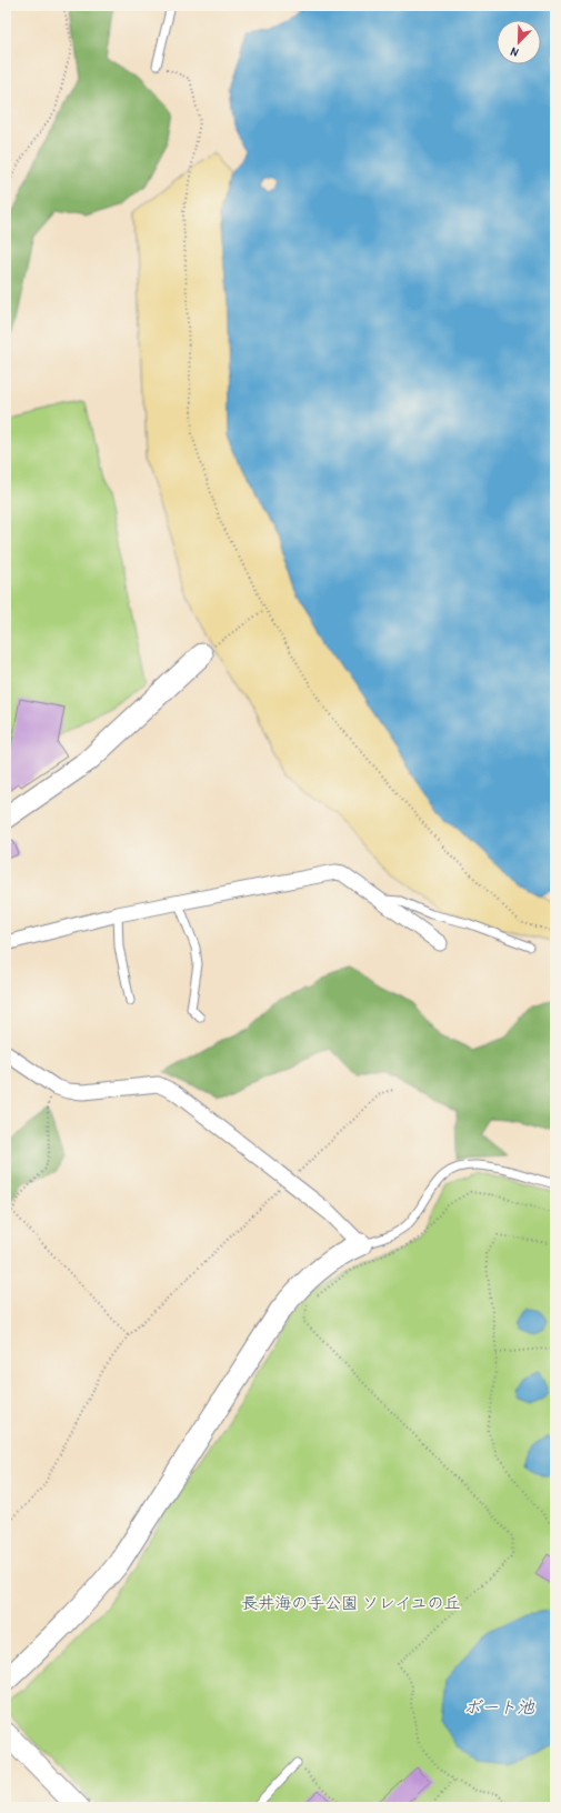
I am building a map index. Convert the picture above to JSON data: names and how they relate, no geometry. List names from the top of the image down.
{
  "water": ["ボート池"],
  "parks": ["長井海の手公園 ソレイユの丘"],
  "north": "bottom left"
}
